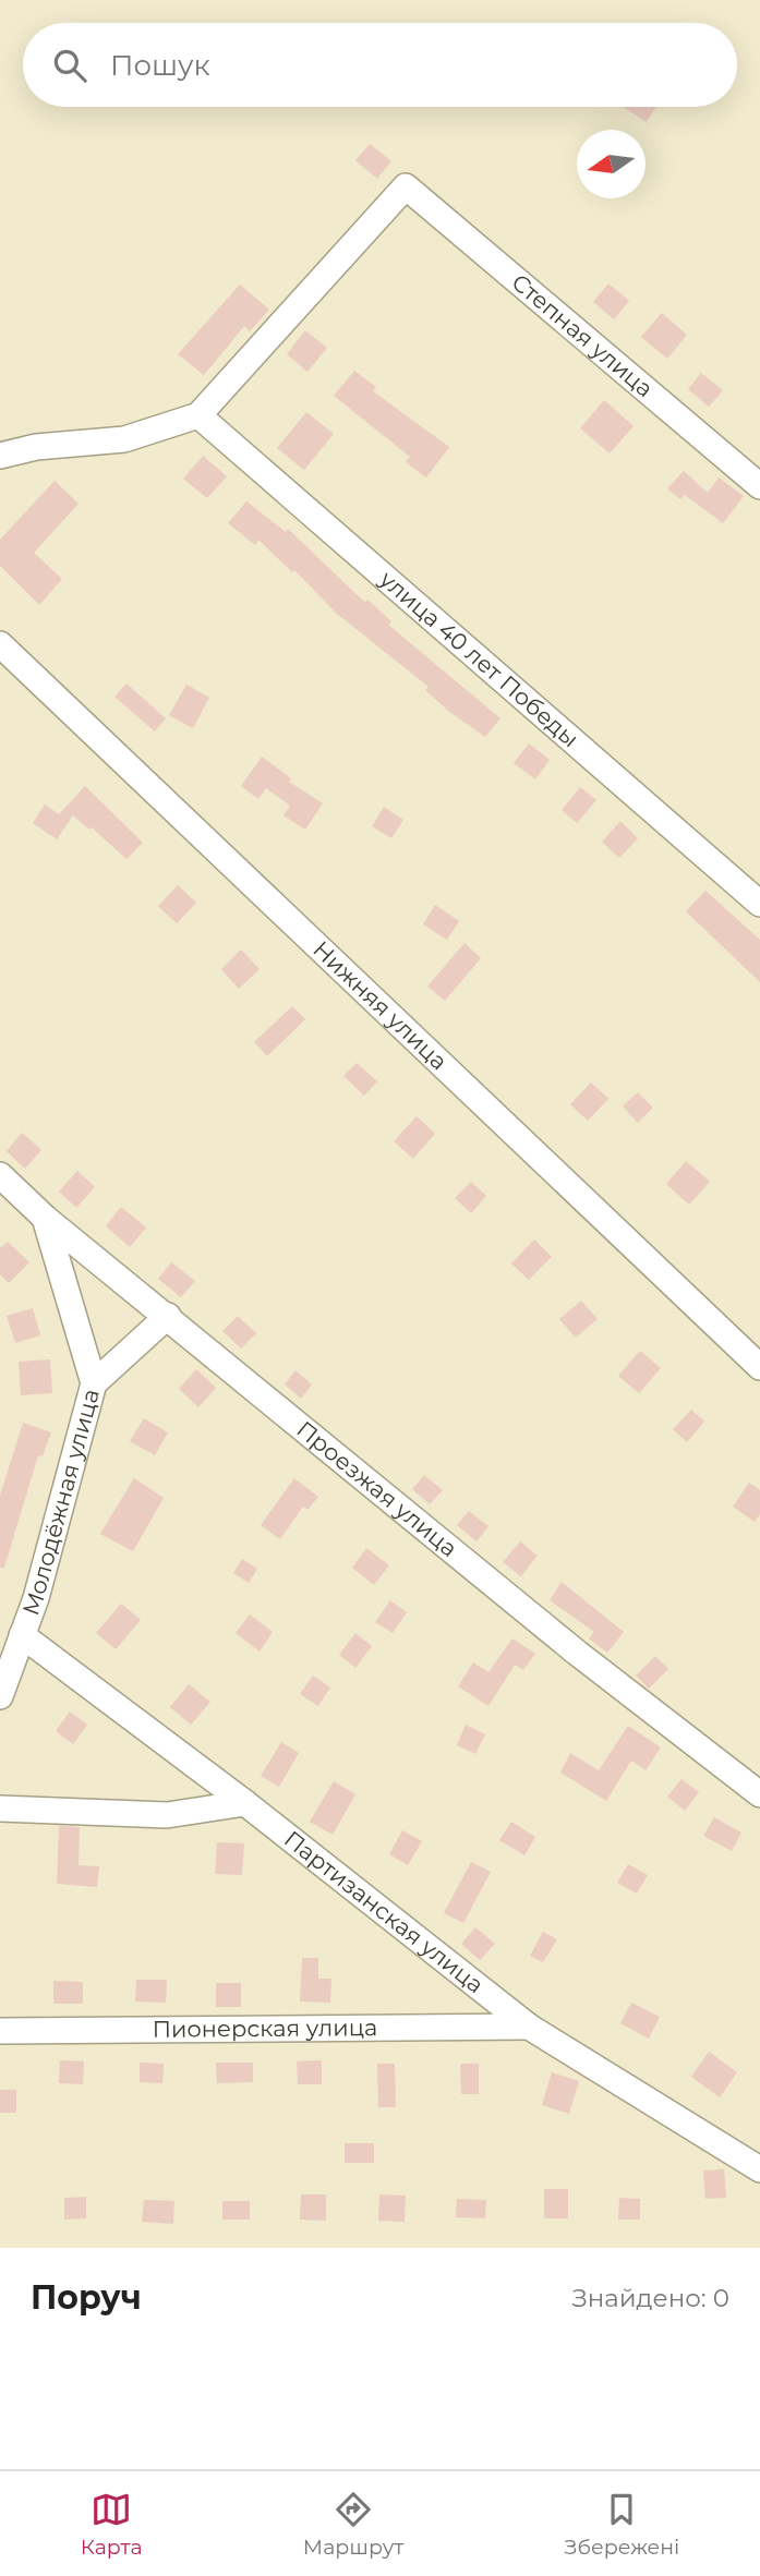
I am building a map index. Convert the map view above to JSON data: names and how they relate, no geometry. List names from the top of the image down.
{
  "streets": {
    "street": [
      "Степная улица",
      "улица 40 лет Победы",
      "Нижняя улица",
      "Проезжая улица",
      "Молодёжная улица",
      "Партизанская улица",
      "Пионерская улица"
    ]
  },
  "crossings": [
    ["Степная улица", "улица 40 лет Победы"],
    ["Проезжая улица", "Молодёжная улица"],
    ["Молодёжная улица", "Партизанская улица"],
    ["Партизанская улица", "Пионерская улица"]
  ],
  "north": "left",
  "page": {
    "search": "Пошук",
    "heading": ["Поруч", "Знайдено: 0"],
    "nav": ["Карта", "Маршрут", "Збережені"]
  }
}
